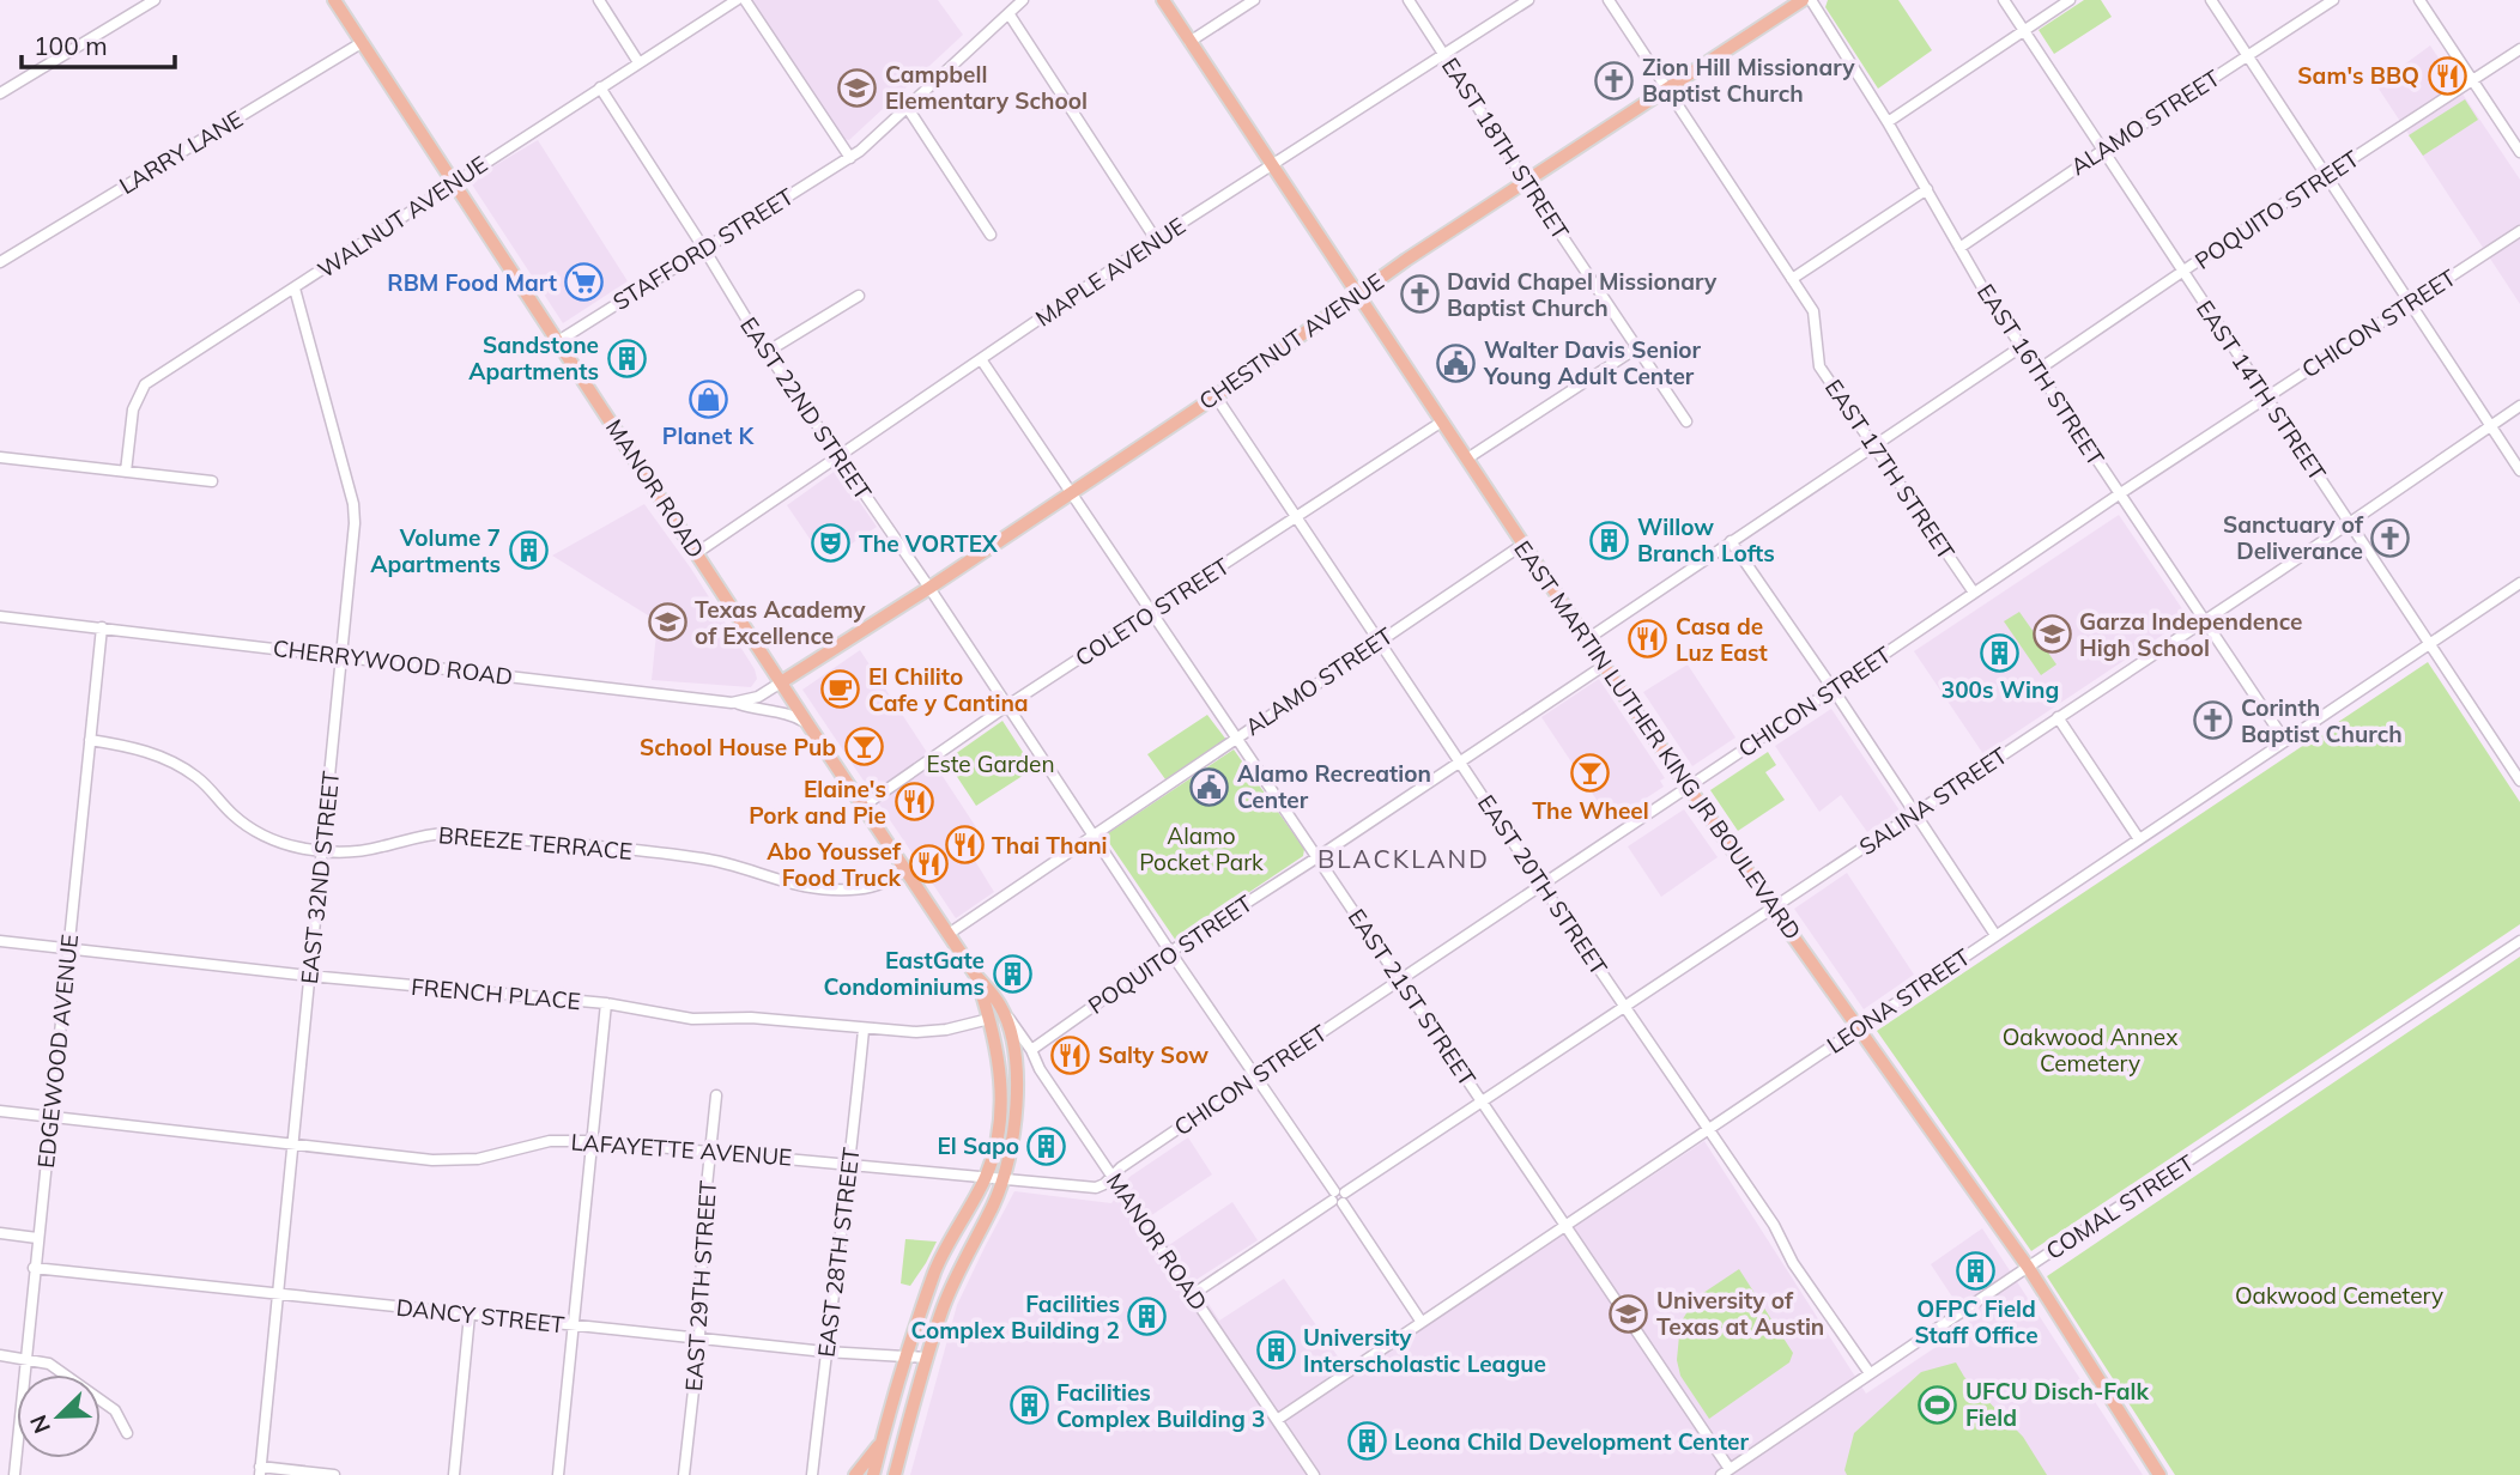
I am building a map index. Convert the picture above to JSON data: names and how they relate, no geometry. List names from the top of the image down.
{
  "streets": {
    "main road": ["CHESTNUT AVENUE", "MANOR ROAD", "EAST MARTIN LUTHER KING JR BOULEVARD"],
    "street": [
      "ALAMO STREET",
      "EAST 18TH STREET",
      "LARRY LANE",
      "POQUITO STREET",
      "WALNUT AVENUE",
      "STAFFORD STREET",
      "MAPLE AVENUE",
      "CHICON STREET",
      "EAST 16TH STREET",
      "EAST 14TH STREET",
      "EAST 22ND STREET",
      "EAST 17TH STREET",
      "COLETO STREET",
      "CHERRYWOOD ROAD",
      "SALINA STREET",
      "BREEZE TERRACE",
      "EAST 32ND STREET",
      "EAST 20TH STREET",
      "FRENCH PLACE",
      "EAST 21ST STREET",
      "LEONA STREET",
      "EDGEWOOD AVENUE",
      "LAFAYETTE AVENUE",
      "COMAL STREET",
      "EAST 28TH STREET",
      "EAST 29TH STREET",
      "DANCY STREET"
    ]
  },
  "crossings": [
    ["ALAMO STREET", "EAST 16TH STREET"],
    ["ALAMO STREET", "EAST 14TH STREET"],
    ["ALAMO STREET", "EAST 22ND STREET"],
    ["ALAMO STREET", "MANOR ROAD"],
    ["ALAMO STREET", "EAST MARTIN LUTHER KING JR BOULEVARD"],
    ["ALAMO STREET", "EAST 20TH STREET"],
    ["ALAMO STREET", "EAST 21ST STREET"],
    ["EAST 18TH STREET", "MAPLE AVENUE"],
    ["EAST 18TH STREET", "CHESTNUT AVENUE"],
    ["LARRY LANE", "MANOR ROAD"],
    ["POQUITO STREET", "EAST 16TH STREET"],
    ["POQUITO STREET", "EAST 14TH STREET"],
    ["POQUITO STREET", "EAST 22ND STREET"],
    ["POQUITO STREET", "MANOR ROAD"],
    ["POQUITO STREET", "EAST MARTIN LUTHER KING JR BOULEVARD"],
    ["POQUITO STREET", "EAST 20TH STREET"],
    ["POQUITO STREET", "EAST 21ST STREET"],
    ["WALNUT AVENUE", "EAST 22ND STREET"],
    ["WALNUT AVENUE", "MANOR ROAD"],
    ["WALNUT AVENUE", "EAST 32ND STREET"],
    ["STAFFORD STREET", "EAST 22ND STREET"],
    ["STAFFORD STREET", "MANOR ROAD"],
    ["MAPLE AVENUE", "EAST 22ND STREET"],
    ["MAPLE AVENUE", "MANOR ROAD"],
    ["MAPLE AVENUE", "EAST MARTIN LUTHER KING JR BOULEVARD"],
    ["MAPLE AVENUE", "EAST 21ST STREET"],
    ["CHICON STREET", "EAST 16TH STREET"],
    ["CHICON STREET", "EAST 14TH STREET"],
    ["CHICON STREET", "EAST 22ND STREET"],
    ["CHICON STREET", "EAST 17TH STREET"],
    ["CHICON STREET", "MANOR ROAD"],
    ["CHICON STREET", "EAST MARTIN LUTHER KING JR BOULEVARD"],
    ["CHICON STREET", "EAST 20TH STREET"],
    ["CHICON STREET", "EAST 21ST STREET"],
    ["CHICON STREET", "LAFAYETTE AVENUE"],
    ["CHESTNUT AVENUE", "EAST 22ND STREET"],
    ["CHESTNUT AVENUE", "EAST 17TH STREET"],
    ["CHESTNUT AVENUE", "MANOR ROAD"],
    ["CHESTNUT AVENUE", "CHERRYWOOD ROAD"],
    ["CHESTNUT AVENUE", "EAST MARTIN LUTHER KING JR BOULEVARD"],
    ["CHESTNUT AVENUE", "EAST 20TH STREET"],
    ["CHESTNUT AVENUE", "EAST 21ST STREET"],
    ["EAST 16TH STREET", "SALINA STREET"],
    ["EAST 16TH STREET", "LEONA STREET"],
    ["EAST 14TH STREET", "SALINA STREET"],
    ["EAST 14TH STREET", "LEONA STREET"],
    ["EAST 22ND STREET", "COLETO STREET"],
    ["EAST 22ND STREET", "SALINA STREET"],
    ["EAST 22ND STREET", "LEONA STREET"],
    ["MANOR ROAD", "COLETO STREET"],
    ["MANOR ROAD", "CHERRYWOOD ROAD"],
    ["MANOR ROAD", "SALINA STREET"],
    ["MANOR ROAD", "BREEZE TERRACE"],
    ["MANOR ROAD", "LEONA STREET"],
    ["MANOR ROAD", "LAFAYETTE AVENUE"],
    ["COLETO STREET", "EAST MARTIN LUTHER KING JR BOULEVARD"],
    ["COLETO STREET", "EAST 20TH STREET"],
    ["COLETO STREET", "EAST 21ST STREET"],
    ["CHERRYWOOD ROAD", "EAST 32ND STREET"],
    ["CHERRYWOOD ROAD", "EDGEWOOD AVENUE"],
    ["EAST MARTIN LUTHER KING JR BOULEVARD", "SALINA STREET"],
    ["EAST MARTIN LUTHER KING JR BOULEVARD", "LEONA STREET"],
    ["EAST MARTIN LUTHER KING JR BOULEVARD", "COMAL STREET"],
    ["SALINA STREET", "EAST 20TH STREET"],
    ["SALINA STREET", "EAST 21ST STREET"],
    ["BREEZE TERRACE", "EAST 32ND STREET"],
    ["BREEZE TERRACE", "EDGEWOOD AVENUE"],
    ["EAST 32ND STREET", "FRENCH PLACE"],
    ["EAST 32ND STREET", "LAFAYETTE AVENUE"],
    ["EAST 32ND STREET", "DANCY STREET"],
    ["EAST 20TH STREET", "LEONA STREET"],
    ["EAST 20TH STREET", "COMAL STREET"],
    ["FRENCH PLACE", "EDGEWOOD AVENUE"],
    ["FRENCH PLACE", "EAST 28TH STREET"],
    ["EAST 21ST STREET", "LEONA STREET"],
    ["EAST 21ST STREET", "COMAL STREET"],
    ["EDGEWOOD AVENUE", "LAFAYETTE AVENUE"],
    ["EDGEWOOD AVENUE", "DANCY STREET"],
    ["LAFAYETTE AVENUE", "EAST 28TH STREET"],
    ["LAFAYETTE AVENUE", "EAST 29TH STREET"],
    ["EAST 28TH STREET", "DANCY STREET"],
    ["EAST 29TH STREET", "DANCY STREET"]
  ],
  "districts": ["BLACKLAND"],
  "parks": [
    "Este Garden",
    "Alamo Pocket Park",
    "Oakwood Annex Cemetery",
    "Oakwood Cemetery"
  ],
  "places": {
    "restaurant": [
      "Sam's BBQ",
      "Casa de Luz East",
      "Elaine's Pork and Pie",
      "Thai Thani",
      "Abo Youssef Food Truck",
      "Salty Sow"
    ],
    "church": [
      "Zion Hill Missionary Baptist Church",
      "David Chapel Missionary Baptist Church",
      "Sanctuary of Deliverance",
      "Corinth Baptist Church"
    ],
    "school or university": [
      "Campbell Elementary School",
      "Texas Academy of Excellence",
      "Garza Independence High School",
      "University of Texas at Austin"
    ],
    "supermarket": ["RBM Food Mart"],
    "building": [
      "Sandstone Apartments",
      "Willow Branch Lofts",
      "Volume 7 Apartments",
      "300s Wing",
      "EastGate Condominiums",
      "El Sapo",
      "OFPC Field Staff Office",
      "Facilities Complex Building 2",
      "University Interscholastic League",
      "Facilities Complex Building 3",
      "Leona Child Development Center"
    ],
    "public building": ["Walter Davis Senior Young Adult Center", "Alamo Recreation Center"],
    "shop": ["Planet K"],
    "theatre": ["The VORTEX"],
    "cafe": ["El Chilito Cafe y Cantina"],
    "bar": ["School House Pub", "The Wheel"],
    "sports": ["UFCU Disch-Falk Field"]
  },
  "scale_bar": "100 m",
  "north": "bottom left"
}
